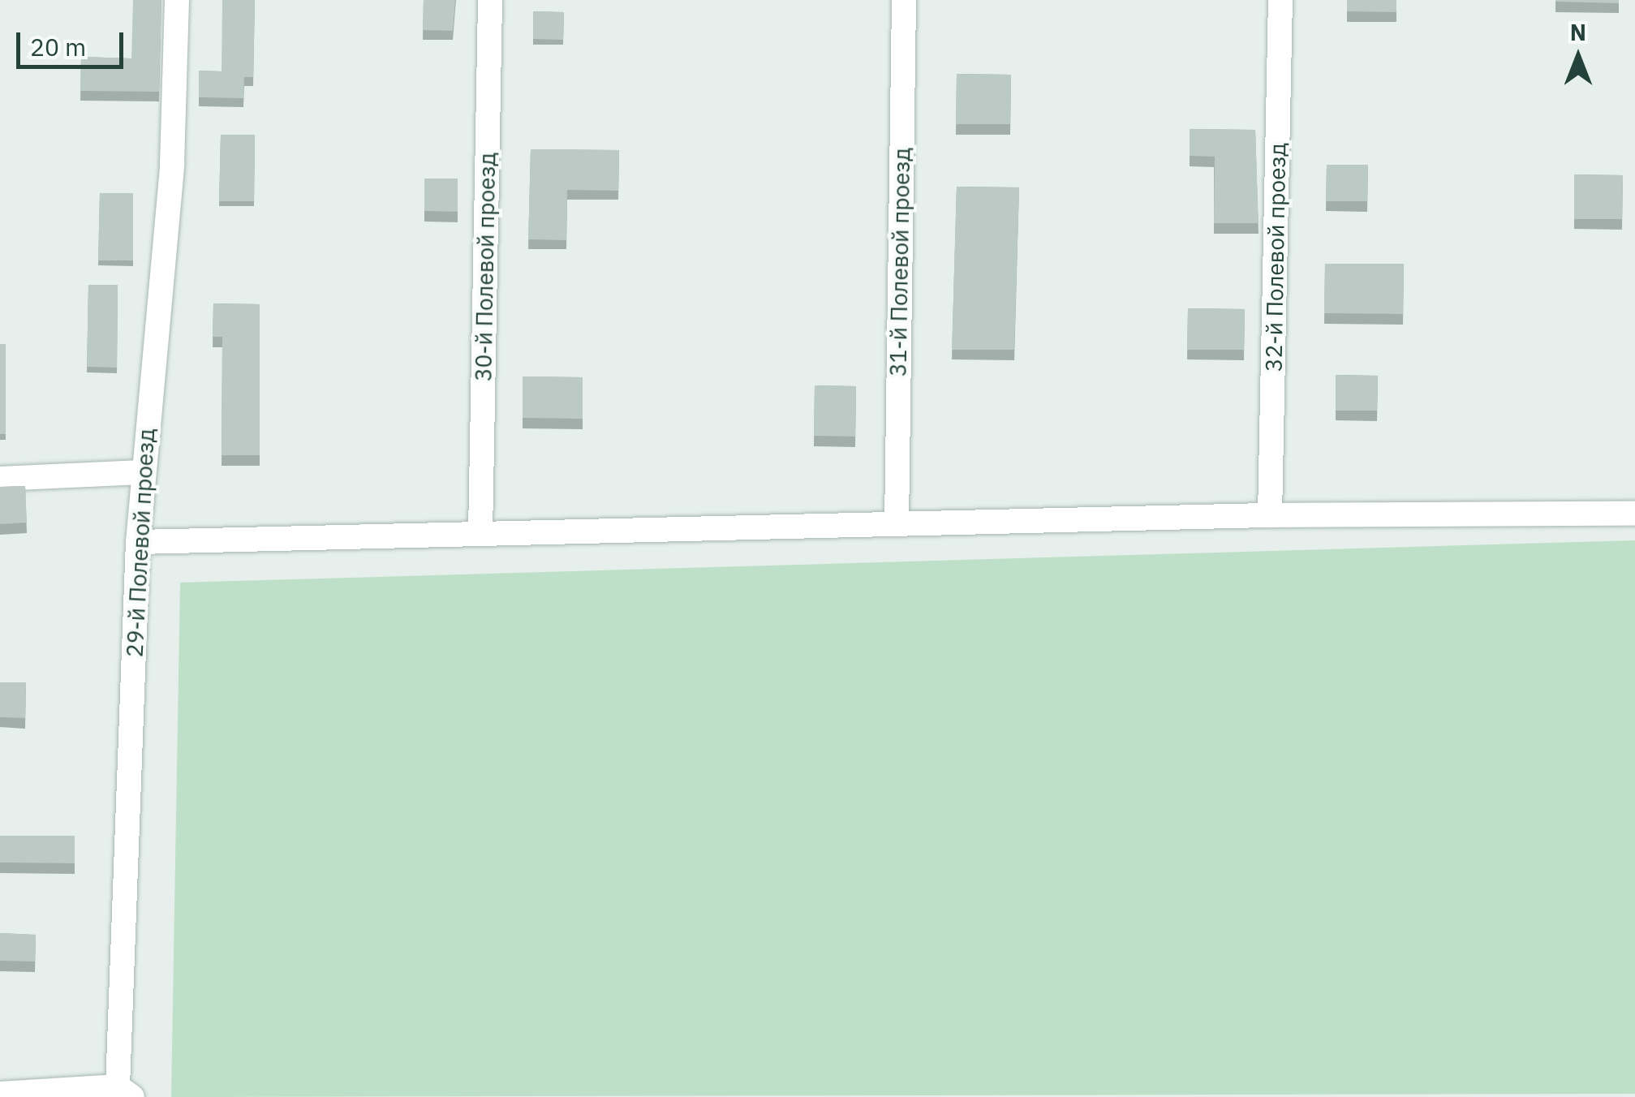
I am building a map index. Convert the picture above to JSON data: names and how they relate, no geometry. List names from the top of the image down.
{
  "streets": {
    "street": [
      "32-й Полевой проезд",
      "31-й Полевой проезд",
      "30-й Полевой проезд",
      "29-й Полевой проезд"
    ]
  },
  "scale_bar": "20 m",
  "north": "top"
}
